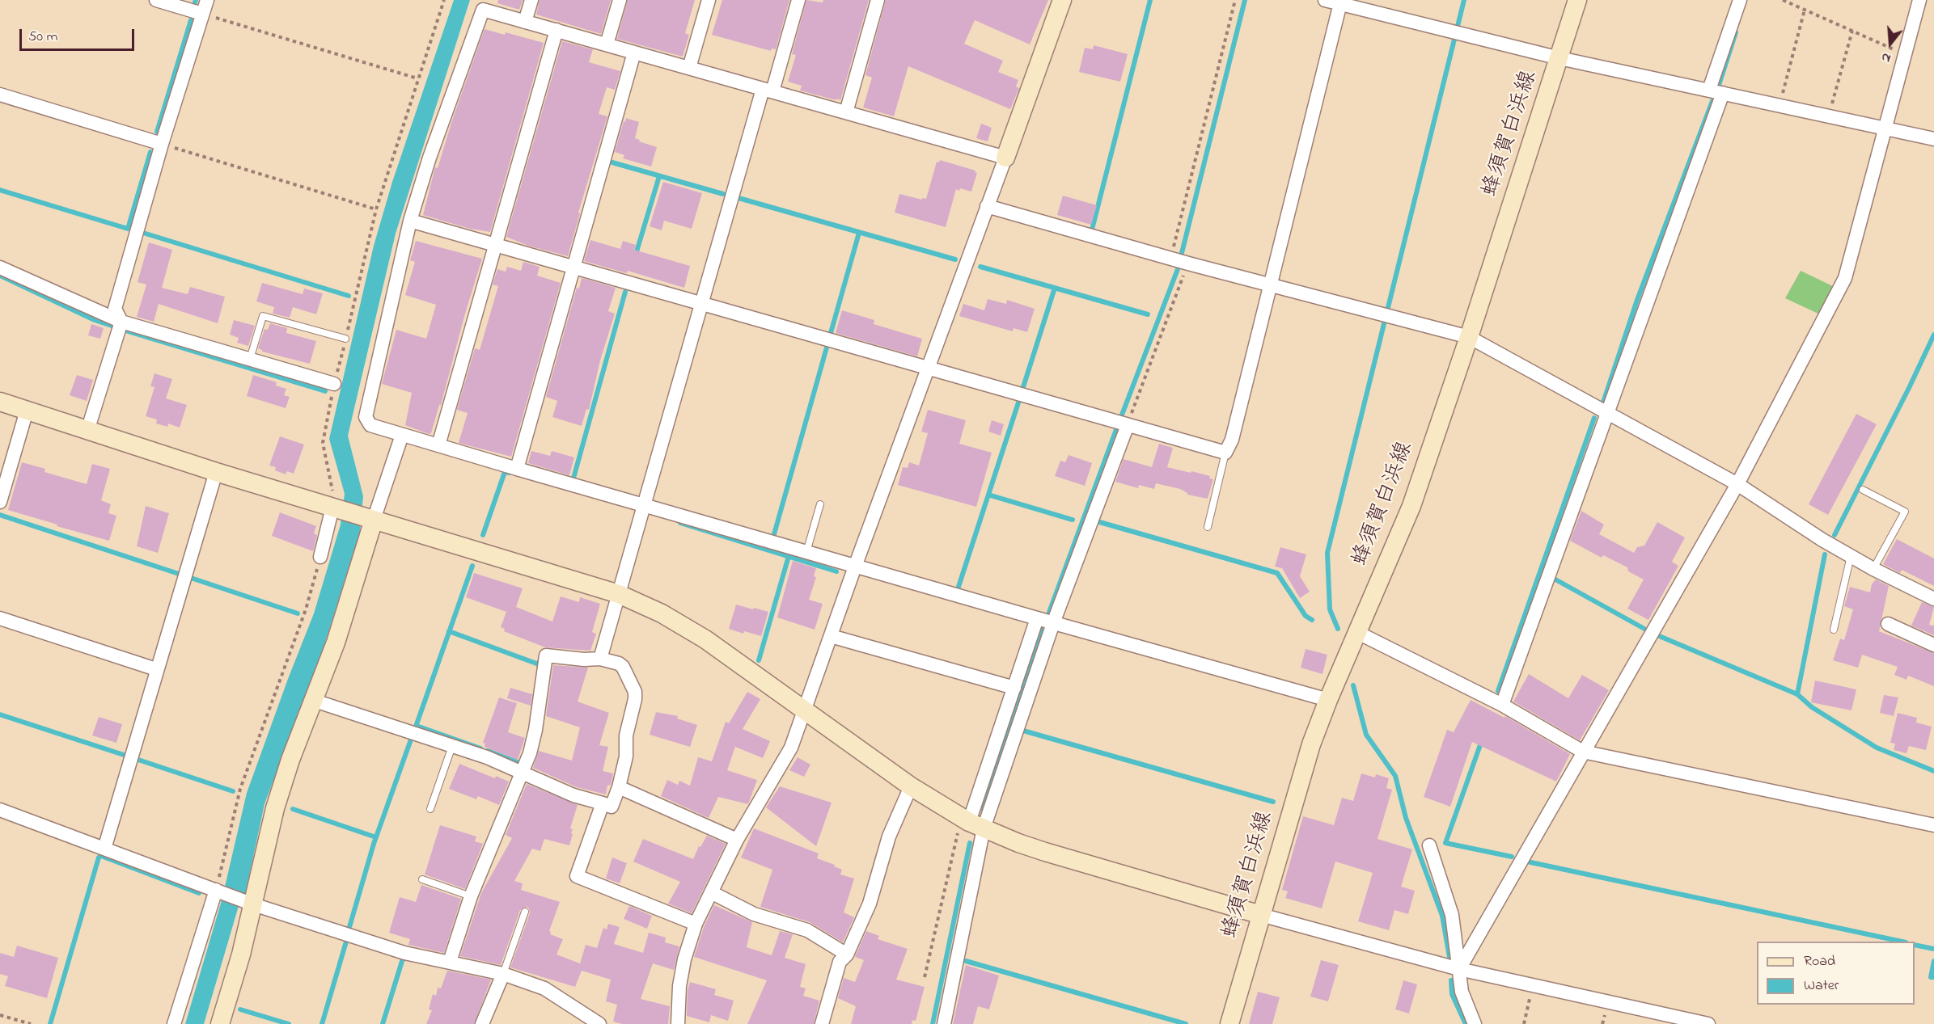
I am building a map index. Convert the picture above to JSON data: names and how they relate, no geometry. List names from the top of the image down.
{
  "streets": {
    "street": ["蜂須賀白浜線"]
  },
  "legend": ["Road", "Water"],
  "scale_bar": "50 m",
  "north": "bottom"
}
